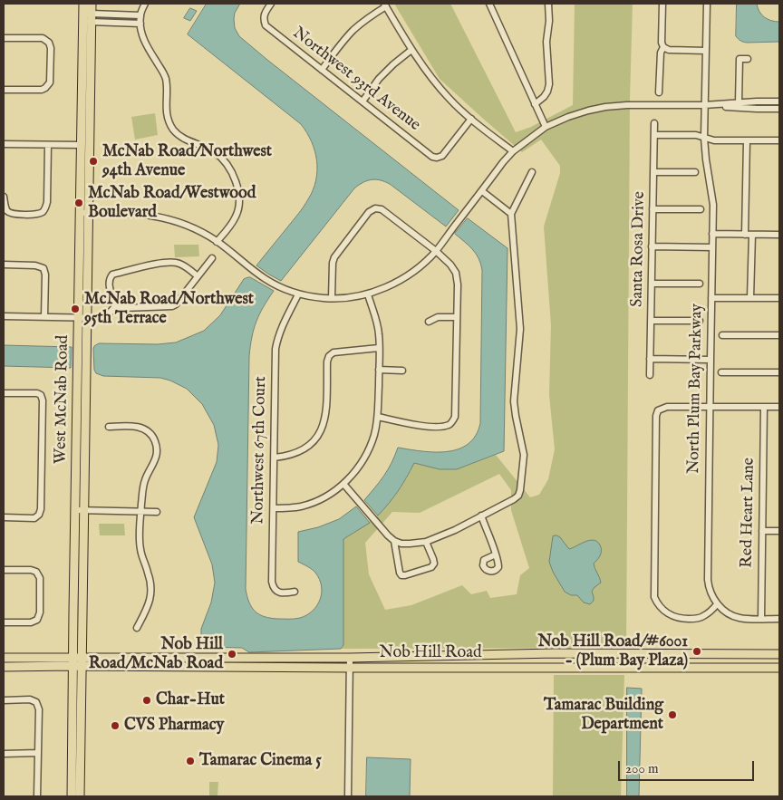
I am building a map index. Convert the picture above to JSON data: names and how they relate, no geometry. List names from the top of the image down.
{
  "streets": {
    "main road": ["West McNab Road", "Nob Hill Road"],
    "street": [
      "Northwest 93rd Avenue",
      "Santa Rosa Drive",
      "North Plum Bay Parkway",
      "Northwest 67th Court",
      "Red Heart Lane"
    ]
  },
  "crossings": [
    ["West McNab Road", "Nob Hill Road"]
  ],
  "places": [
    "McNab Road/Northwest 94th Avenue",
    "McNab Road/Westwood Boulevard",
    "McNab Road/Northwest 95th Terrace",
    "Nob Hill Road/#6001 - (Plum Bay Plaza)",
    "Nob Hill Road/McNab Road",
    "Char-Hut",
    "Tamarac Building Department",
    "CVS Pharmacy",
    "Tamarac Cinema 5"
  ],
  "scale_bar": "200 m"
}
